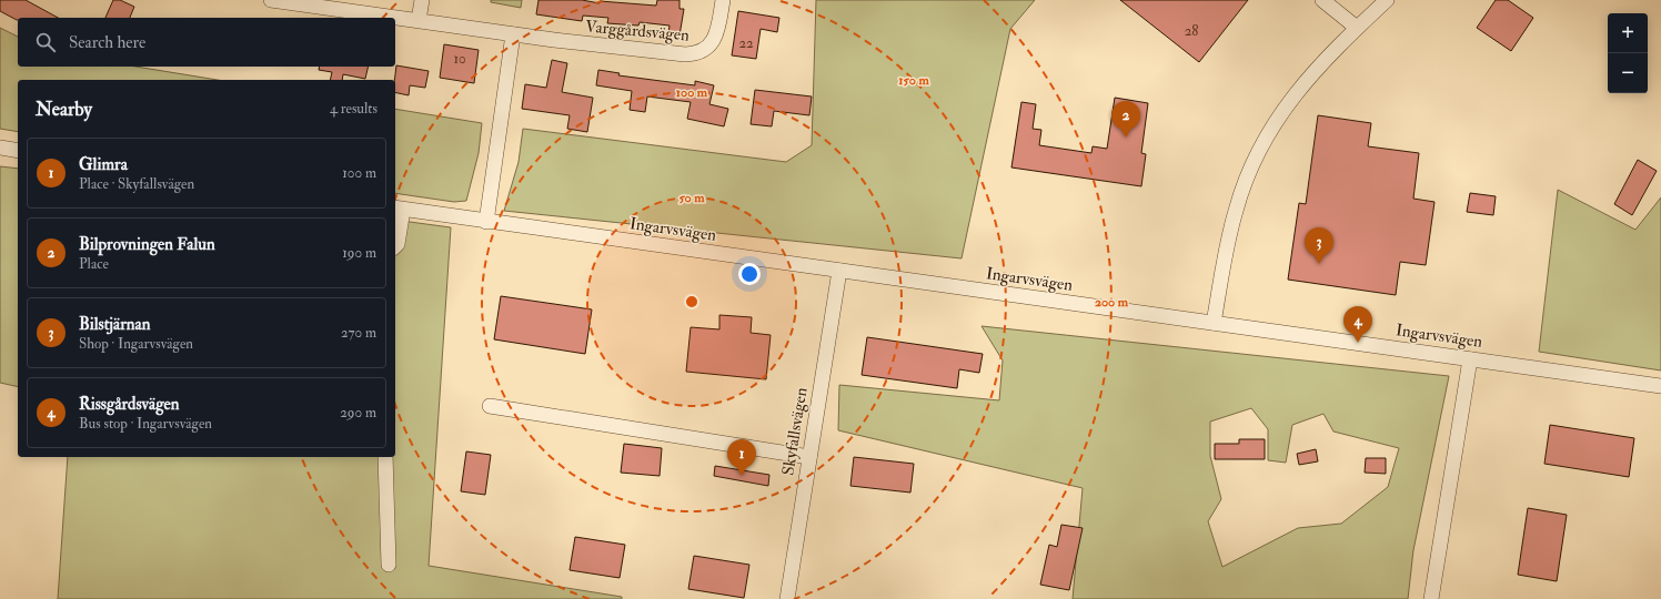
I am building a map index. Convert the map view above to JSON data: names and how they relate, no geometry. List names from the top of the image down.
{
  "streets": {
    "street": ["Varggårdsvägen", "Ingarvsvägen", "Skyfallsvägen"]
  },
  "crossings": [
    ["Ingarvsvägen", "Skyfallsvägen"]
  ],
  "house_numbers": ["28", "22", "10"],
  "page": {
    "map_buttons": ["+", "−"],
    "search": "Search here",
    "heading": ["Nearby", "4 results"],
    "pins": [
      "2",
      "3",
      "4",
      "1"
    ],
    "list": [
      {
        "mark": "1",
        "name": "Glimra",
        "note": "Place · Skyfallsvägen",
        "value": "100 m"
      },
      {
        "mark": "2",
        "name": "Bilprovningen Falun",
        "note": "Place",
        "value": "190 m"
      },
      {
        "mark": "3",
        "name": "Bilstjärnan",
        "note": "Shop · Ingarvsvägen",
        "value": "270 m"
      },
      {
        "mark": "4",
        "name": "Rissgårdsvägen",
        "note": "Bus stop · Ingarvsvägen",
        "value": "290 m"
      }
    ]
  },
  "rings": [
    "150 m",
    "100 m",
    "50 m",
    "200 m"
  ]
}
